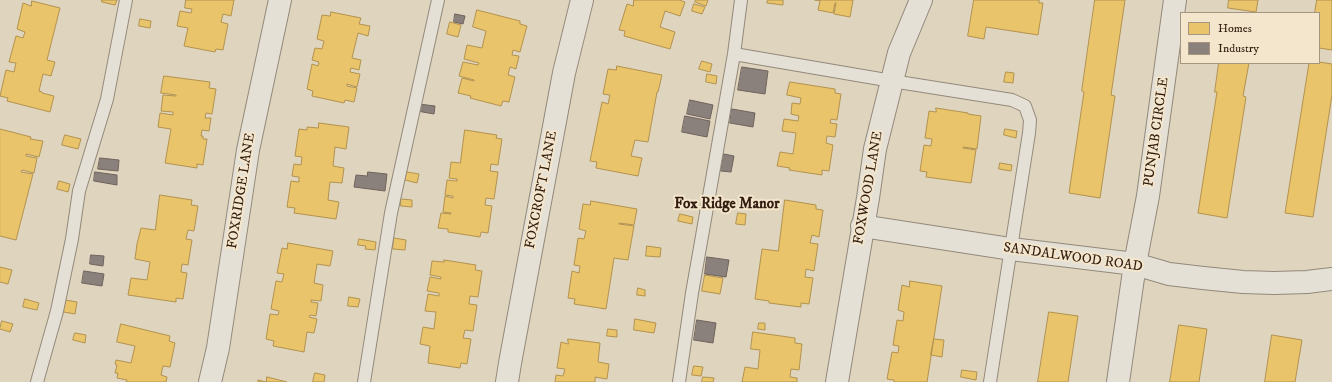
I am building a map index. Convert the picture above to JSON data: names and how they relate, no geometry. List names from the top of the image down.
{
  "streets": {
    "street": [
      "PUNJAB CIRCLE",
      "FOXWOOD LANE",
      "FOXCROFT LANE",
      "FOXRIDGE LANE",
      "SANDALWOOD ROAD"
    ]
  },
  "crossings": [
    ["PUNJAB CIRCLE", "SANDALWOOD ROAD"],
    ["FOXWOOD LANE", "SANDALWOOD ROAD"]
  ],
  "districts": ["Fox Ridge Manor"],
  "legend": ["Homes", "Industry"]
}
